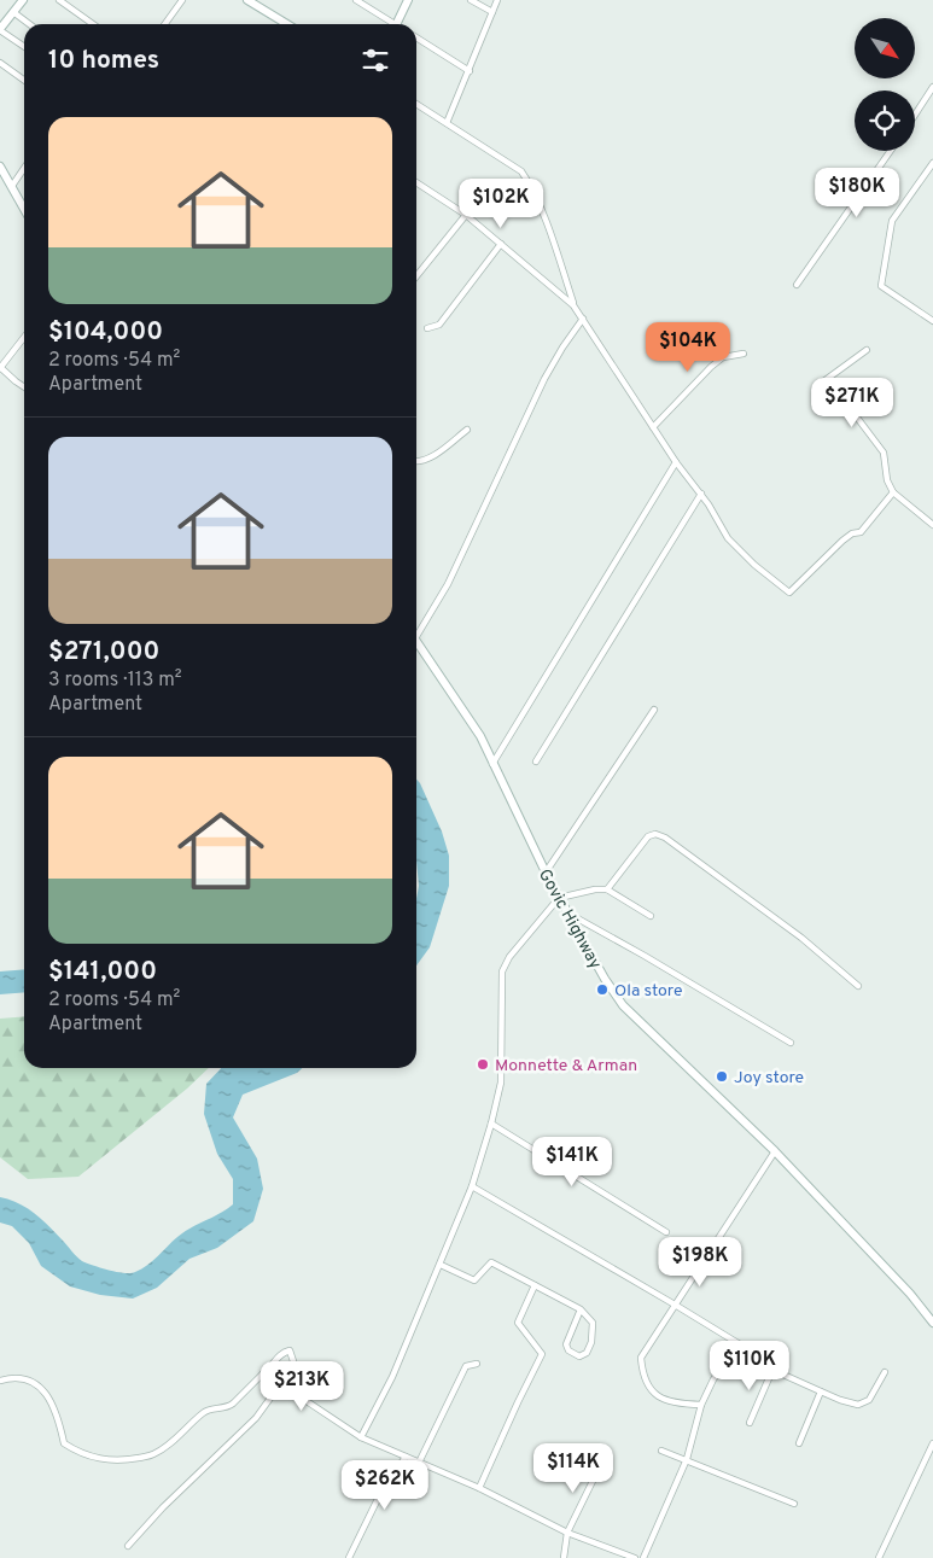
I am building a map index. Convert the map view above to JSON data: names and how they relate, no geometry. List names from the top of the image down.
{
  "streets": {
    "main road": ["Govic Highway"]
  },
  "places": ["Ola store", "Monnette & Arman", "Joy store"],
  "north": "bottom right",
  "page": {
    "heading": "10 homes",
    "list": [
      {
        "name": "$104,000",
        "note": "2 rooms · 54 m² · Apartment"
      },
      {
        "name": "$271,000",
        "note": "3 rooms · 113 m² · Apartment"
      },
      {
        "name": "$141,000",
        "note": "2 rooms · 54 m² · Apartment"
      }
    ],
    "price": [
      "$180K",
      "$102K",
      "$104K",
      "$271K",
      "$141K",
      "$198K",
      "$110K",
      "$213K",
      "$114K",
      "$262K"
    ]
  }
}
